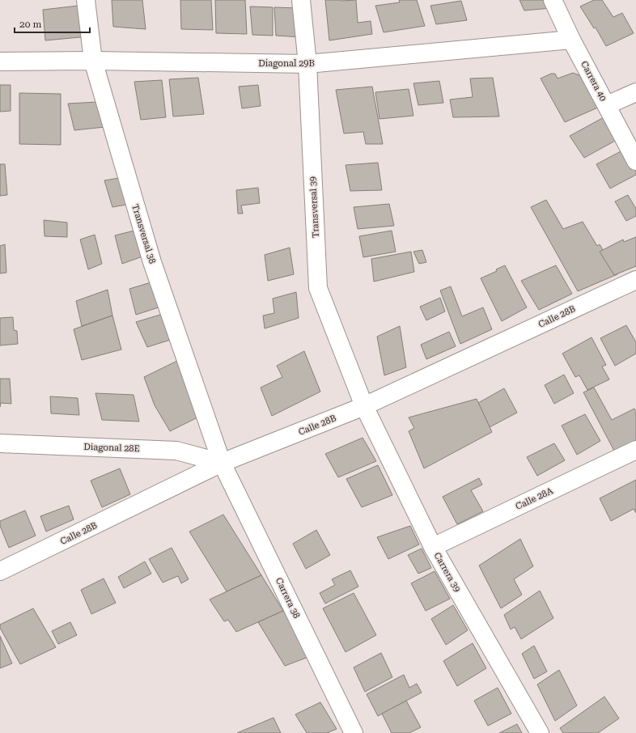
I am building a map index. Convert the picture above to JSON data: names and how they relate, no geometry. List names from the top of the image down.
{
  "streets": {
    "street": [
      "Diagonal 29B",
      "Carrera 40",
      "Transversal 39",
      "Transversal 38",
      "Calle 28B",
      "Diagonal 28E",
      "Calle 28A",
      "Carrera 39",
      "Carrera 38"
    ]
  },
  "crossings": [
    ["Diagonal 29B", "Carrera 40"],
    ["Diagonal 29B", "Transversal 39"],
    ["Diagonal 29B", "Transversal 38"],
    ["Transversal 39", "Calle 28B"],
    ["Transversal 39", "Carrera 39"],
    ["Transversal 38", "Calle 28B"],
    ["Transversal 38", "Diagonal 28E"],
    ["Transversal 38", "Carrera 38"],
    ["Calle 28B", "Diagonal 28E"],
    ["Calle 28B", "Carrera 39"],
    ["Calle 28B", "Carrera 38"],
    ["Diagonal 28E", "Carrera 38"],
    ["Calle 28A", "Carrera 39"]
  ],
  "scale_bar": "20 m"
}
